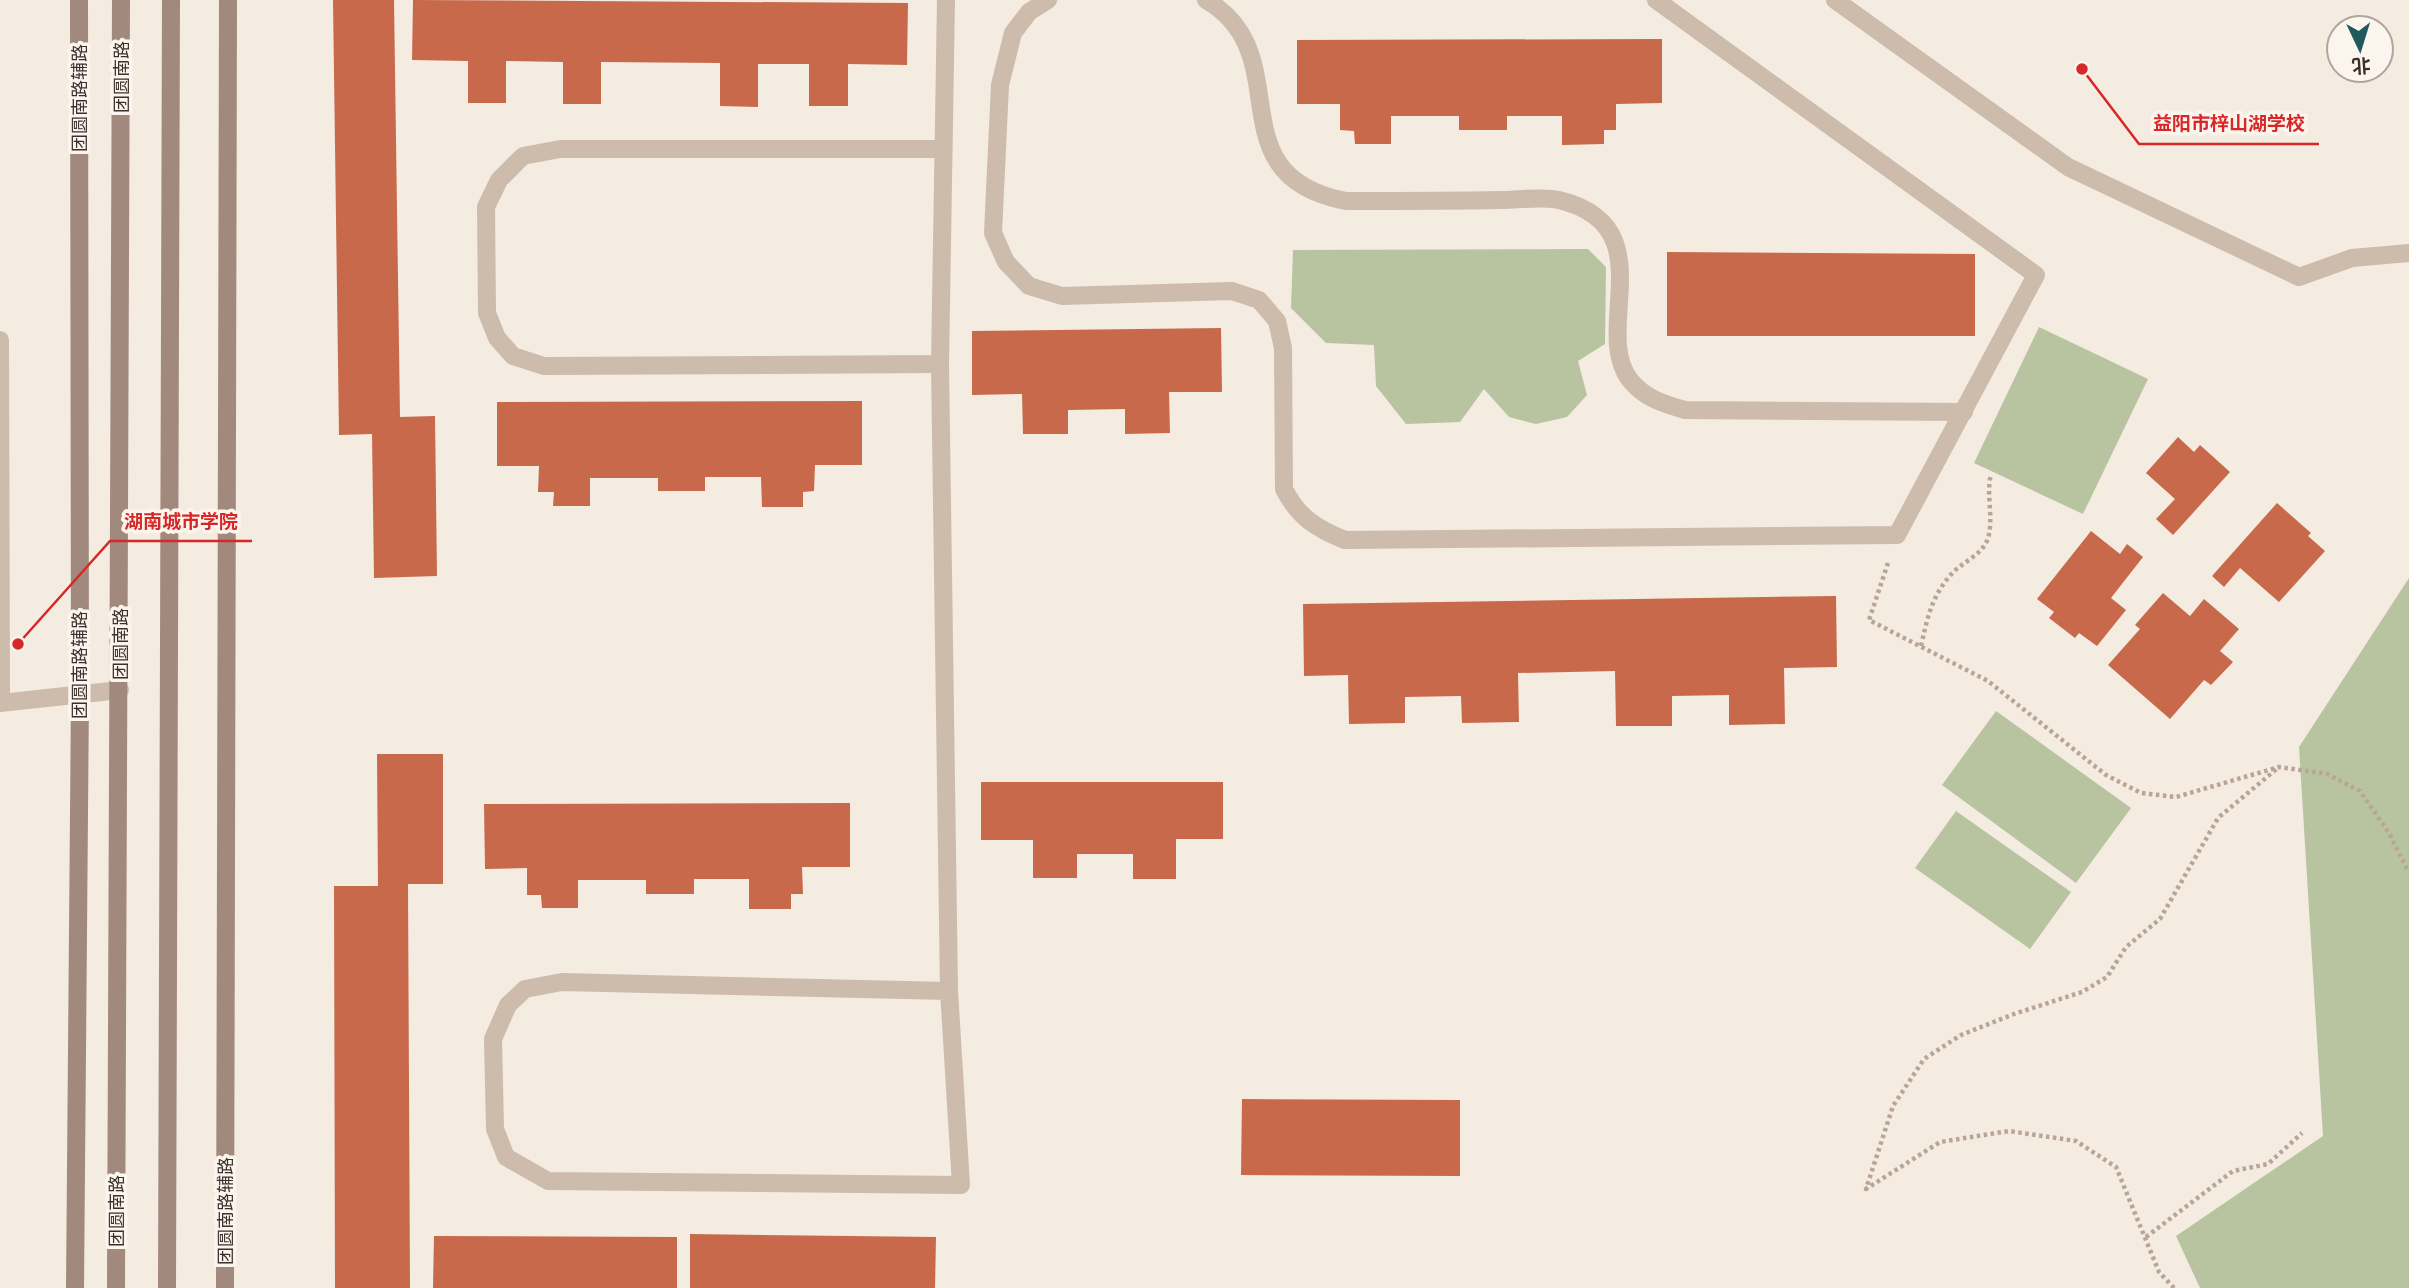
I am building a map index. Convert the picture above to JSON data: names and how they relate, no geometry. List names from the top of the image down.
{
  "streets": {
    "street": ["团圆南路", "团圆南路辅路"]
  },
  "places": ["益阳市梓山湖学校", "湖南城市学院"],
  "north": "bottom"
}
